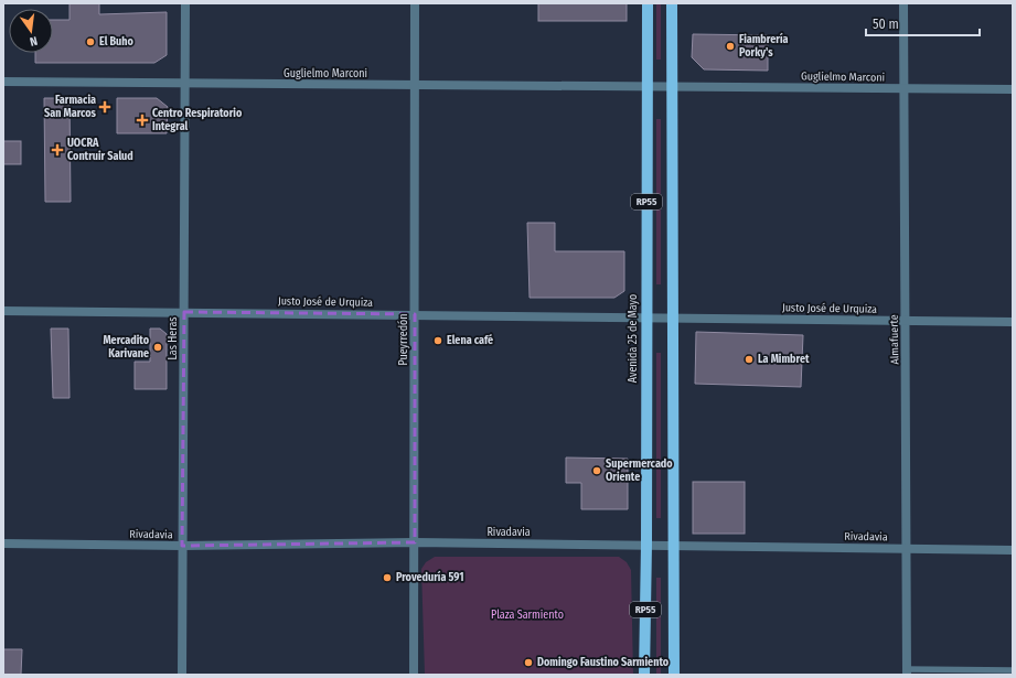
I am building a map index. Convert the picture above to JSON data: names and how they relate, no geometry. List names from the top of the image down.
{
  "streets": {
    "main road": ["RP55", "Avenida 25 de Mayo"],
    "street": [
      "Guglielmo Marconi",
      "Justo José de Urquiza",
      "Las Heras",
      "Pueyrredón",
      "Almafuerte",
      "Rivadavia"
    ]
  },
  "crossings": [
    ["Guglielmo Marconi", "RP55"],
    ["Guglielmo Marconi", "Las Heras"],
    ["Guglielmo Marconi", "Avenida 25 de Mayo"],
    ["Guglielmo Marconi", "Pueyrredón"],
    ["Guglielmo Marconi", "Almafuerte"],
    ["RP55", "Justo José de Urquiza"],
    ["RP55", "Rivadavia"],
    ["Justo José de Urquiza", "Las Heras"],
    ["Justo José de Urquiza", "Avenida 25 de Mayo"],
    ["Justo José de Urquiza", "Pueyrredón"],
    ["Justo José de Urquiza", "Almafuerte"],
    ["Las Heras", "Rivadavia"],
    ["Avenida 25 de Mayo", "Rivadavia"],
    ["Pueyrredón", "Rivadavia"],
    ["Almafuerte", "Rivadavia"]
  ],
  "parks": ["Plaza Sarmiento"],
  "places": {
    "other": [
      "El Buho",
      "Fiambrería Porky's",
      "Elena café",
      "Mercadito Karivane",
      "La Mimbret",
      "Supermercado Oriente",
      "Proveduría 591",
      "Domingo Faustino Sarmiento"
    ],
    "health": ["Farmacia San Marcos", "Centro Respiratorio Integral", "UOCRA Contruir Salud"]
  },
  "scale_bar": "50 m",
  "north": "bottom"
}
